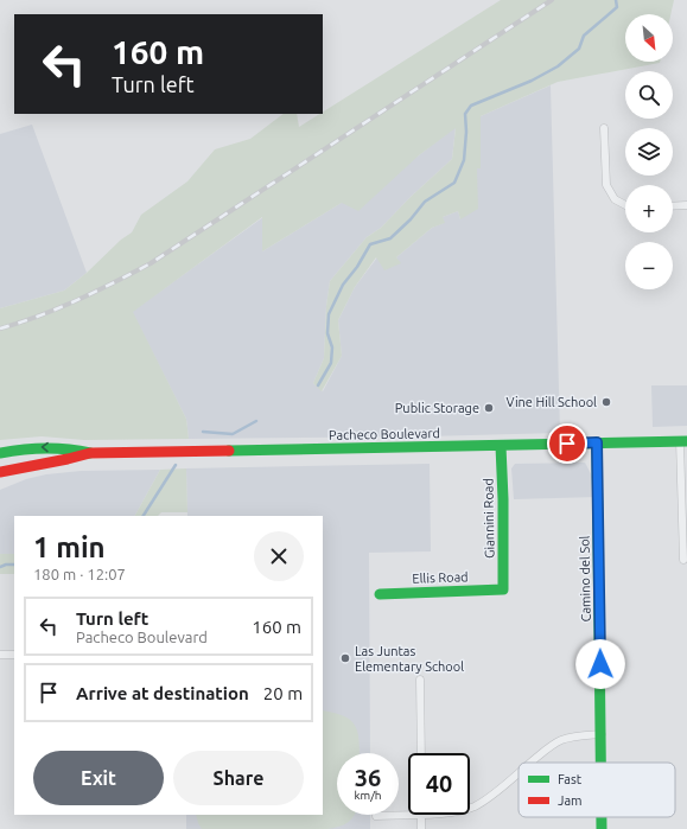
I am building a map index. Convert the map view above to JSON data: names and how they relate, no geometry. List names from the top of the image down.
{
  "streets": {
    "main road": [
      "Pacheco Boulevard",
      "Giannini Road",
      "Ellis Road",
      "Camino del Sol"
    ]
  },
  "crossings": [
    ["Pacheco Boulevard", "Giannini Road"],
    ["Pacheco Boulevard", "Camino del Sol"],
    ["Giannini Road", "Ellis Road"]
  ],
  "places": ["Vine Hill School", "Public Storage", "Las Juntas Elementary School"],
  "legend": ["Fast", "Jam"],
  "north": "bottom right",
  "page": {
    "map_buttons": ["+", "−"],
    "turn": ["160 m", "Turn left"],
    "heading": ["1 min", "180 m · 12:07"],
    "list": [
      {
        "name": "Turn left",
        "note": "Pacheco Boulevard",
        "value": "160 m"
      },
      {
        "name": "Arrive at destination",
        "value": "20 m"
      }
    ],
    "buttons": ["Exit", "Share"],
    "speed": "36 km/h",
    "limit": "40"
  }
}
